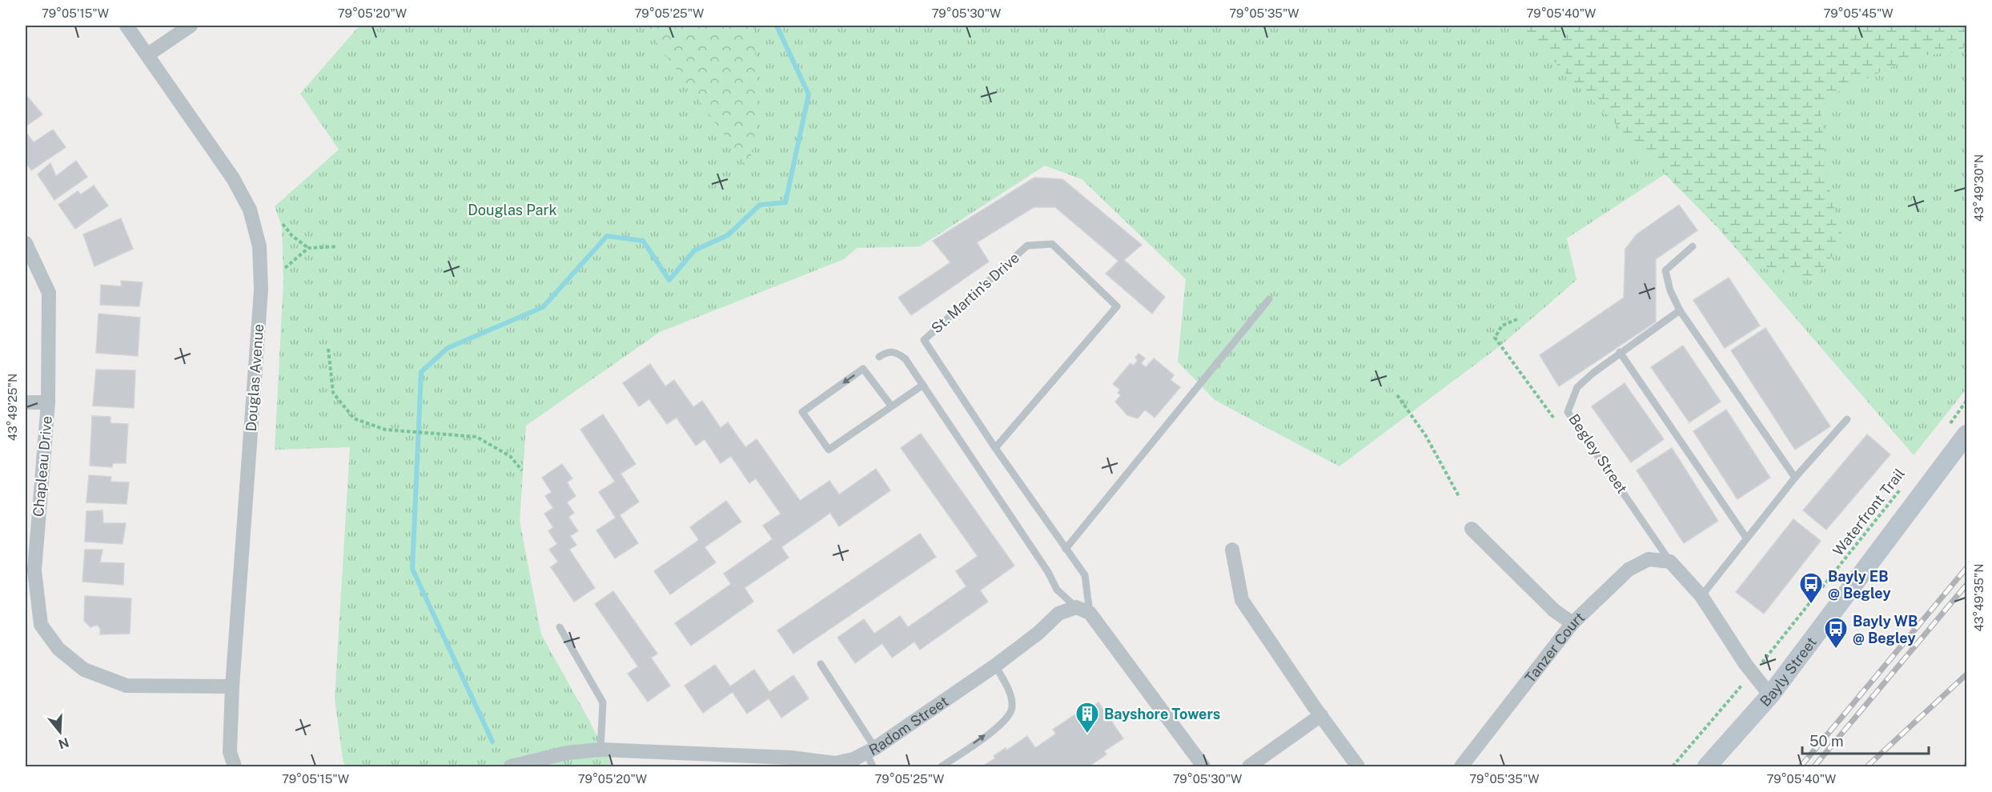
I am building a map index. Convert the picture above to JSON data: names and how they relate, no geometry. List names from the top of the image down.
{
  "streets": {
    "main road": ["Bayly Street"],
    "street": [
      "St. Martin's Drive",
      "Douglas Avenue",
      "Begley Street",
      "Chapleau Drive",
      "Tanzer Court",
      "Radom Street"
    ],
    "path": ["Waterfront Trail"]
  },
  "crossings": [
    ["St. Martin's Drive", "Radom Street"],
    ["Douglas Avenue", "Chapleau Drive"],
    ["Begley Street", "Waterfront Trail"],
    ["Begley Street", "Tanzer Court"],
    ["Begley Street", "Bayly Street"]
  ],
  "parks": ["Douglas Park"],
  "places": {
    "bus stop": ["Bayly EB @ Begley", "Bayly WB @ Begley"],
    "building": ["Bayshore Towers"]
  },
  "scale_bar": "50 m",
  "north": "bottom",
  "coordinates": [
    "79°05'15\"W",
    "79°05'20\"W",
    "79°05'25\"W",
    "79°05'30\"W",
    "79°05'35\"W",
    "79°05'40\"W",
    "79°05'45\"W",
    "43°49'30\"N",
    "43°49'25\"N",
    "43°49'35\"N"
  ]
}
